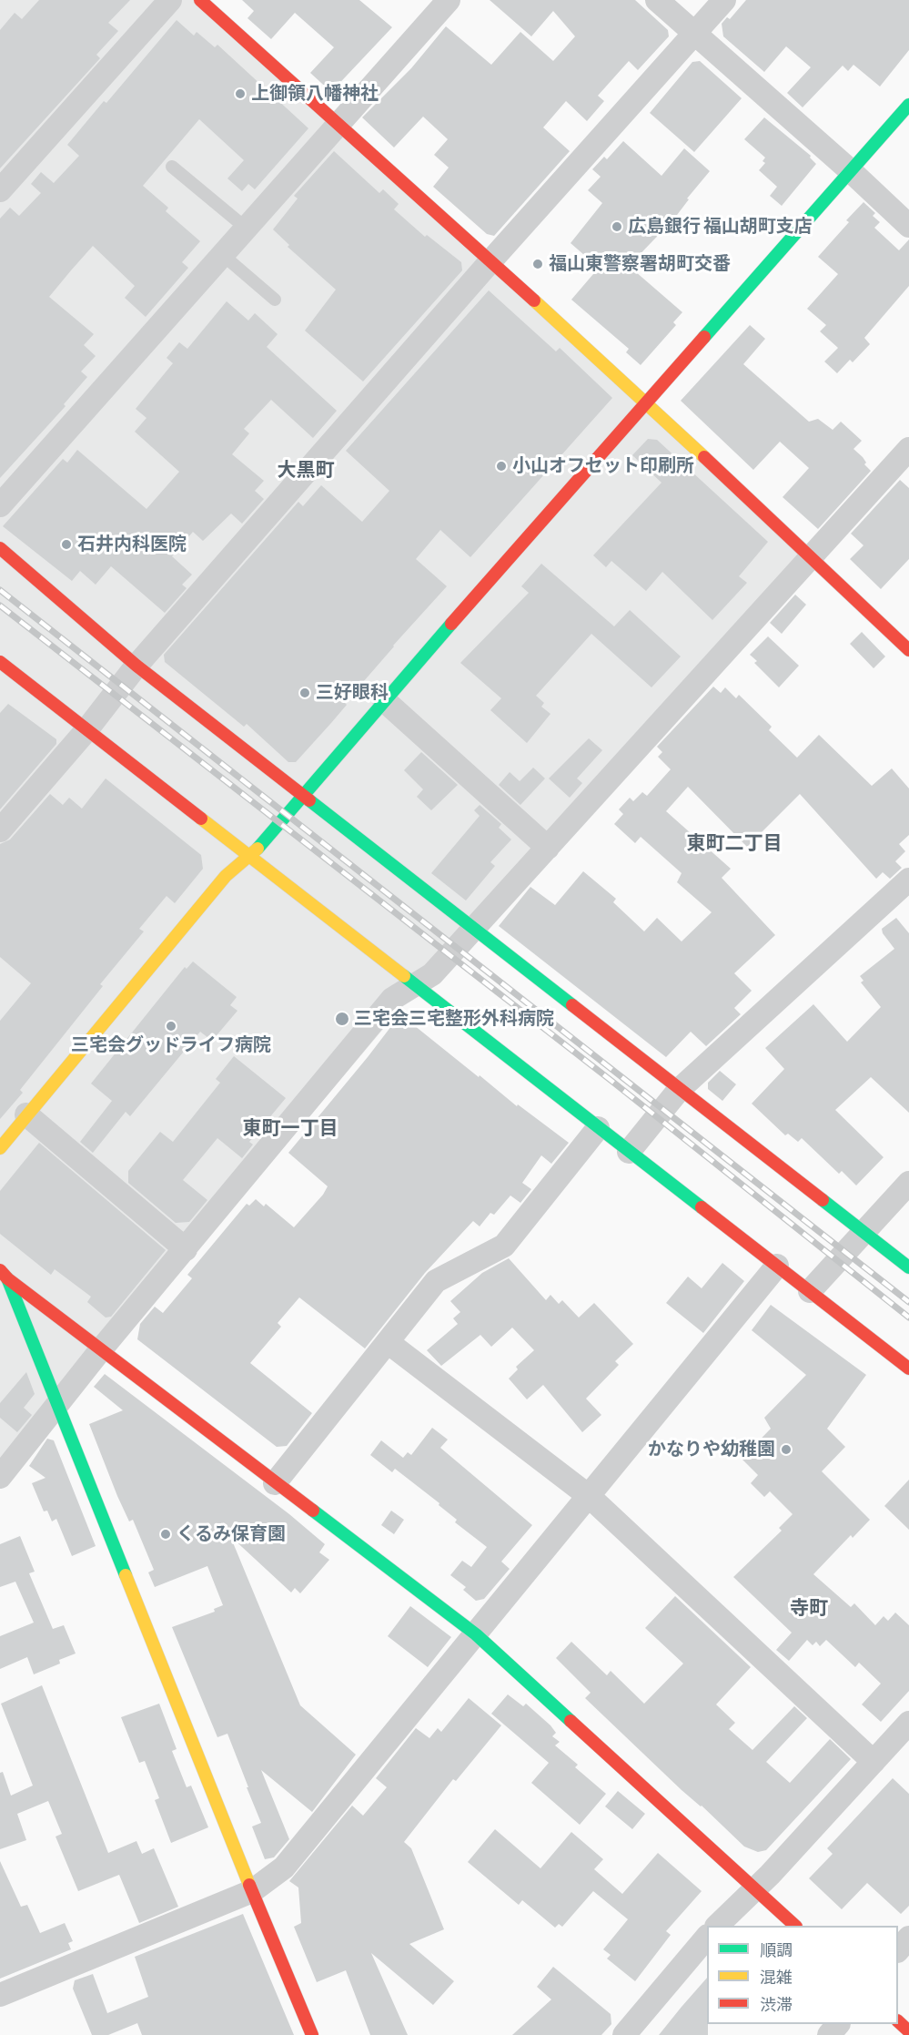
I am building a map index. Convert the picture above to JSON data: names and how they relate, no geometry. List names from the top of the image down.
{
  "districts": [
    "大黒町",
    "東町二丁目",
    "東町一丁目",
    "寺町"
  ],
  "places": [
    "上御領八幡神社",
    "広島銀行 福山胡町支店",
    "福山東警察署胡町交番",
    "小山オフセット印刷所",
    "石井内科医院",
    "三好眼科",
    "三宅会三宅整形外科病院",
    "三宅会グッドライフ病院",
    "かなりや幼稚園",
    "くるみ保育園"
  ],
  "legend": ["順調", "混雑", "渋滞"]
}
